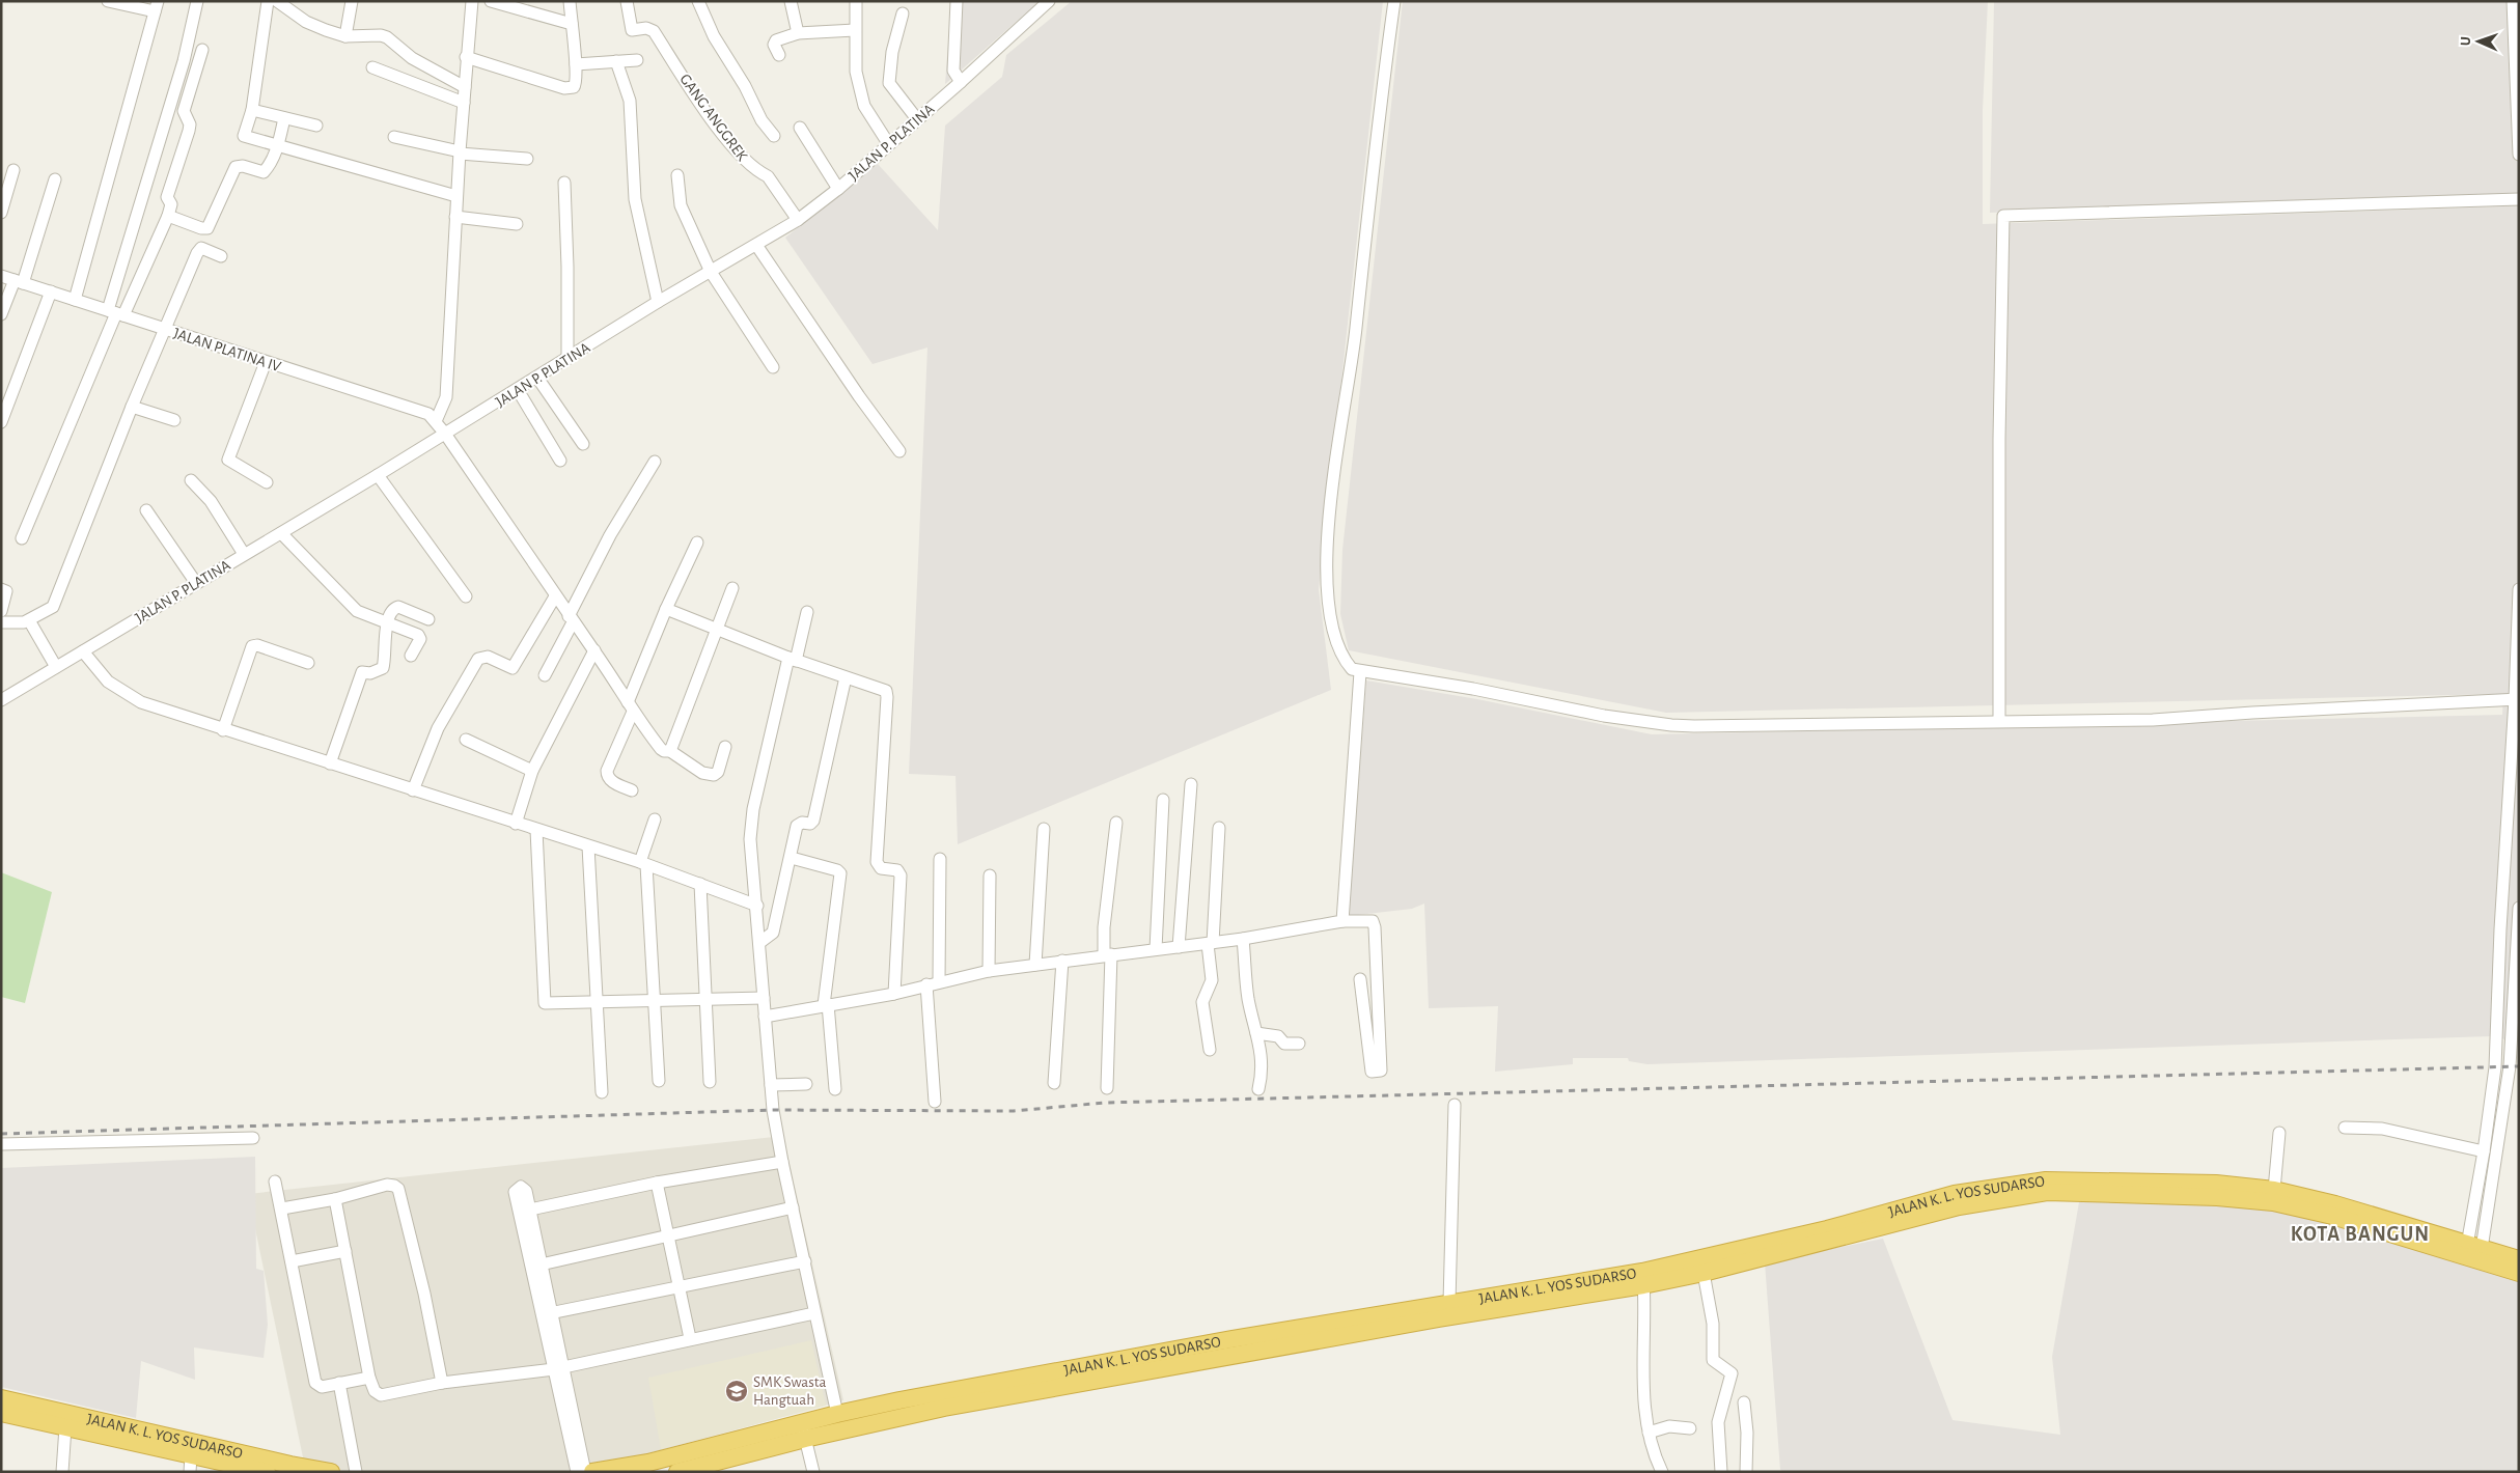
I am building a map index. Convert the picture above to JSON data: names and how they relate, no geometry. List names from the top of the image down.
{
  "streets": {
    "highway": ["JALAN K. L. YOS SUDARSO"],
    "street": ["GANG ANGGREK", "JALAN P. PLATINA", "JALAN PLATINA IV"]
  },
  "crossings": [
    ["GANG ANGGREK", "JALAN P. PLATINA"],
    ["JALAN P. PLATINA", "JALAN PLATINA IV"]
  ],
  "districts": ["KOTA BANGUN"],
  "places": {
    "school or university": ["SMK Swasta Hangtuah"]
  },
  "north": "left"
}
